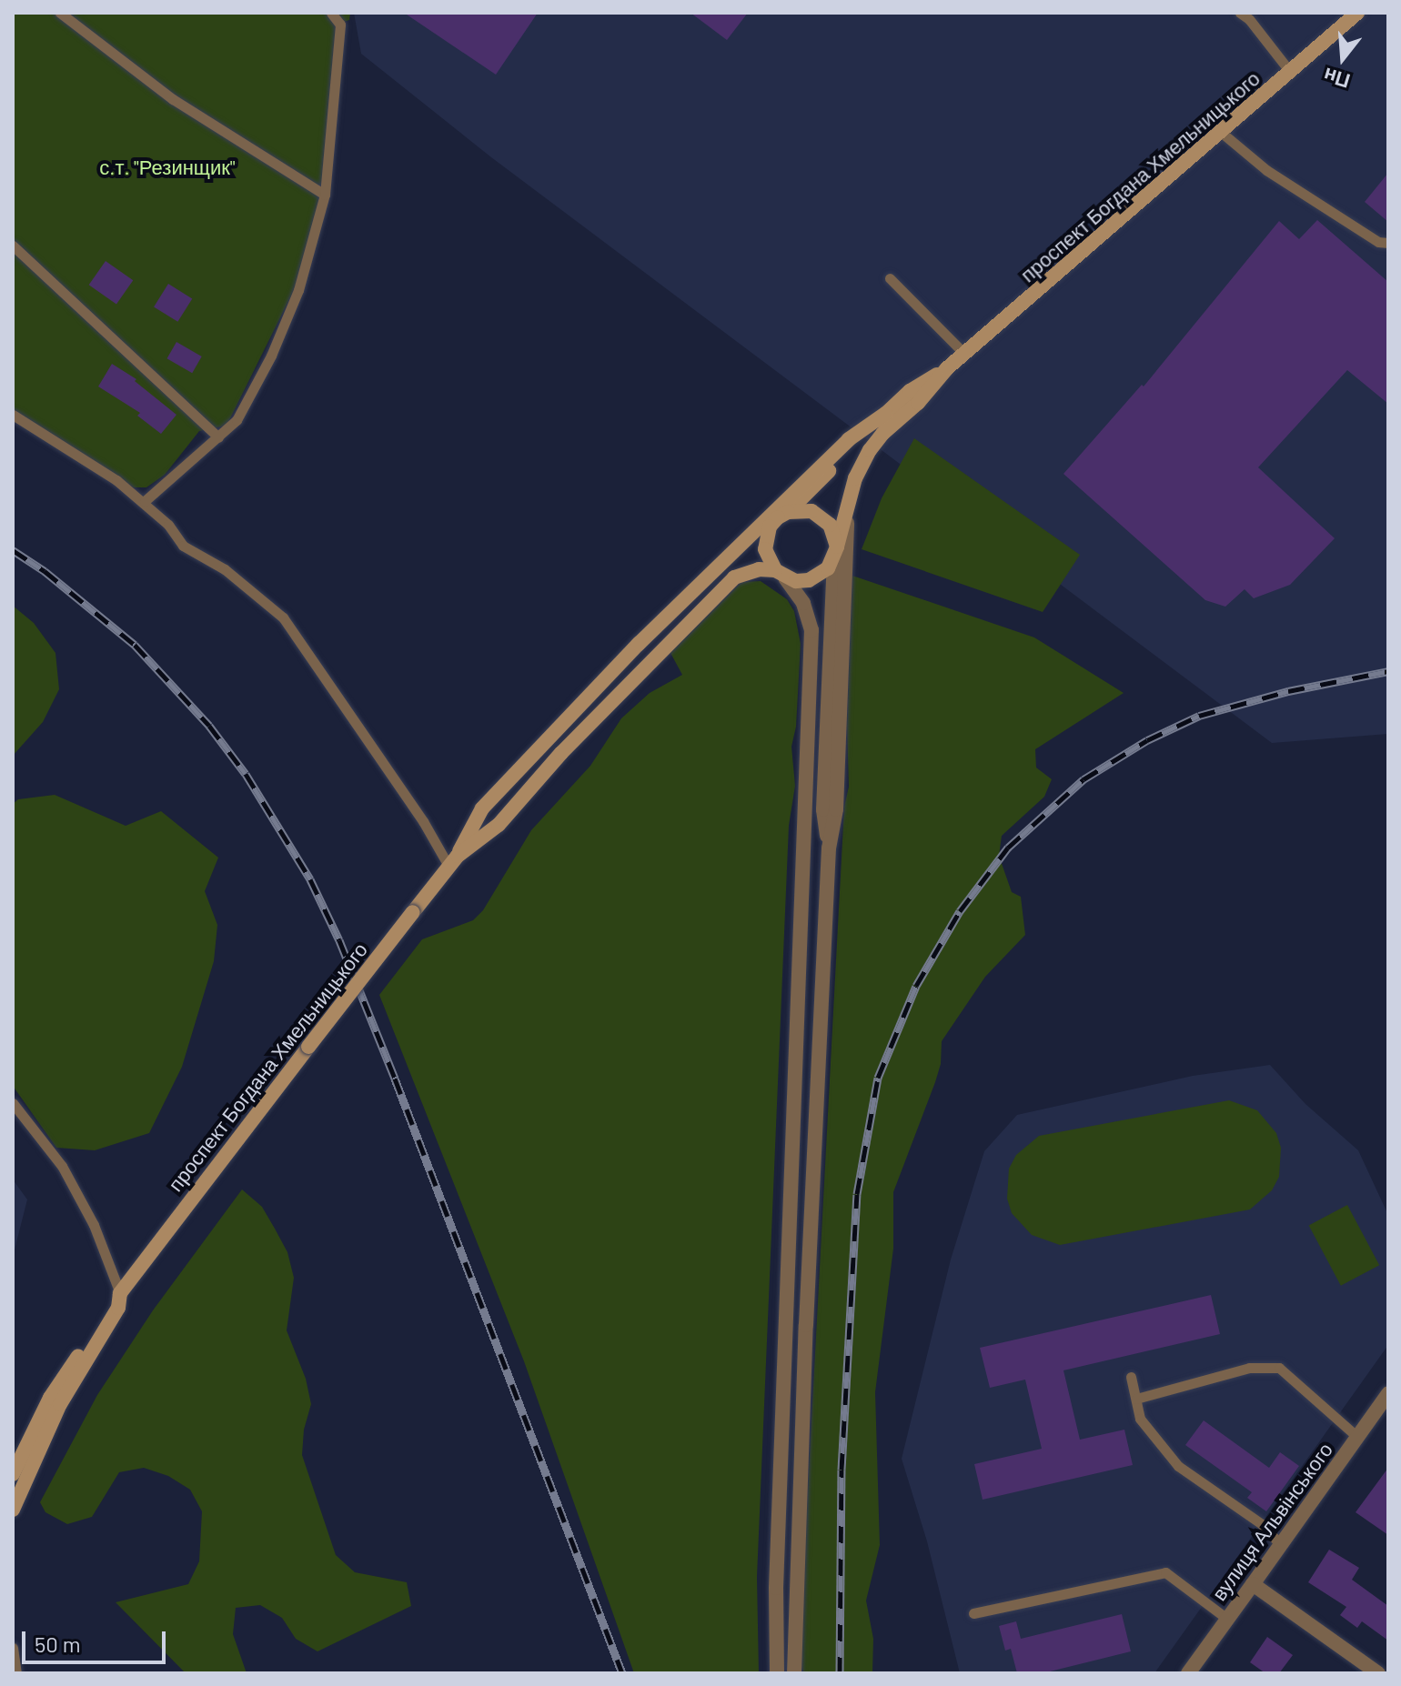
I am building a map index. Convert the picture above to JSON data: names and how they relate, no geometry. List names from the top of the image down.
{
  "streets": {
    "main road": ["проспект Богдана Хмельницького"],
    "street": ["вулиця Альвінського"]
  },
  "parks": ["с.т. \"Резинщик\""],
  "scale_bar": "50 m",
  "north": "bottom"
}
